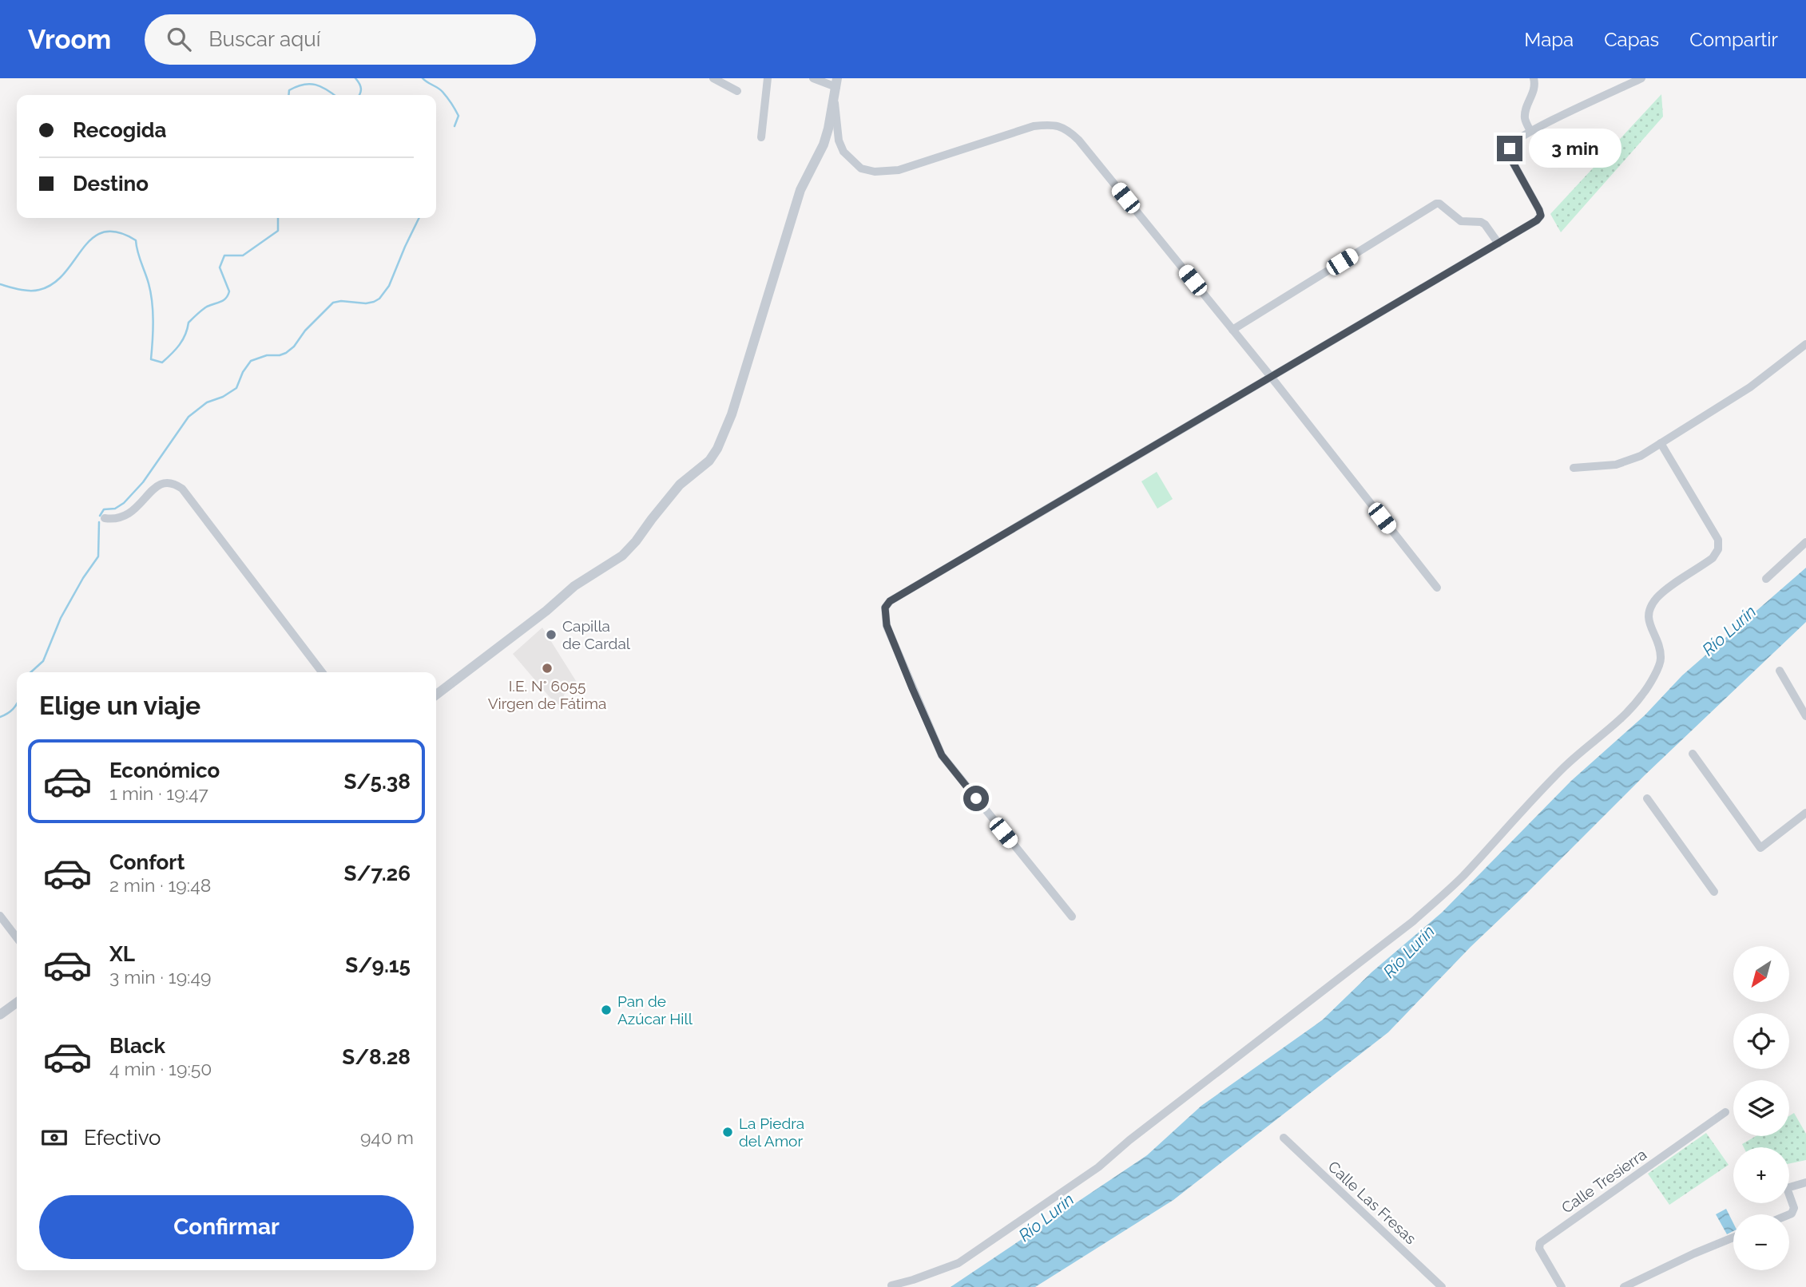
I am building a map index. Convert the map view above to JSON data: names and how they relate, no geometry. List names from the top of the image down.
{
  "streets": {
    "street": ["Calle Tresierra", "Calle Las Fresas"]
  },
  "water": ["Río Lurín"],
  "places": [
    "Capilla de Cardal",
    "I.E. N° 6055 Virgen de Fátima",
    "Pan de Azúcar Hill",
    "La Piedra del Amor"
  ],
  "north": "bottom left",
  "page": {
    "header": "Vroom",
    "search": "Buscar aquí",
    "nav": ["Mapa", "Capas", "Compartir"],
    "banner": ["Recogida", "Destino"],
    "bubble": "3 min",
    "heading": "Elige un viaje",
    "list": [
      {
        "name": "Económico",
        "note": "1 min · 19:47",
        "value": "S/5.38"
      },
      {
        "name": "Confort",
        "note": "2 min · 19:48",
        "value": "S/7.26"
      },
      {
        "name": "XL",
        "note": "3 min · 19:49",
        "value": "S/9.15"
      },
      {
        "name": "Black",
        "note": "4 min · 19:50",
        "value": "S/8.28"
      }
    ],
    "map_buttons": ["+", "−"],
    "pay": ["Efectivo", "940 m"],
    "buttons": "Confirmar"
  }
}
